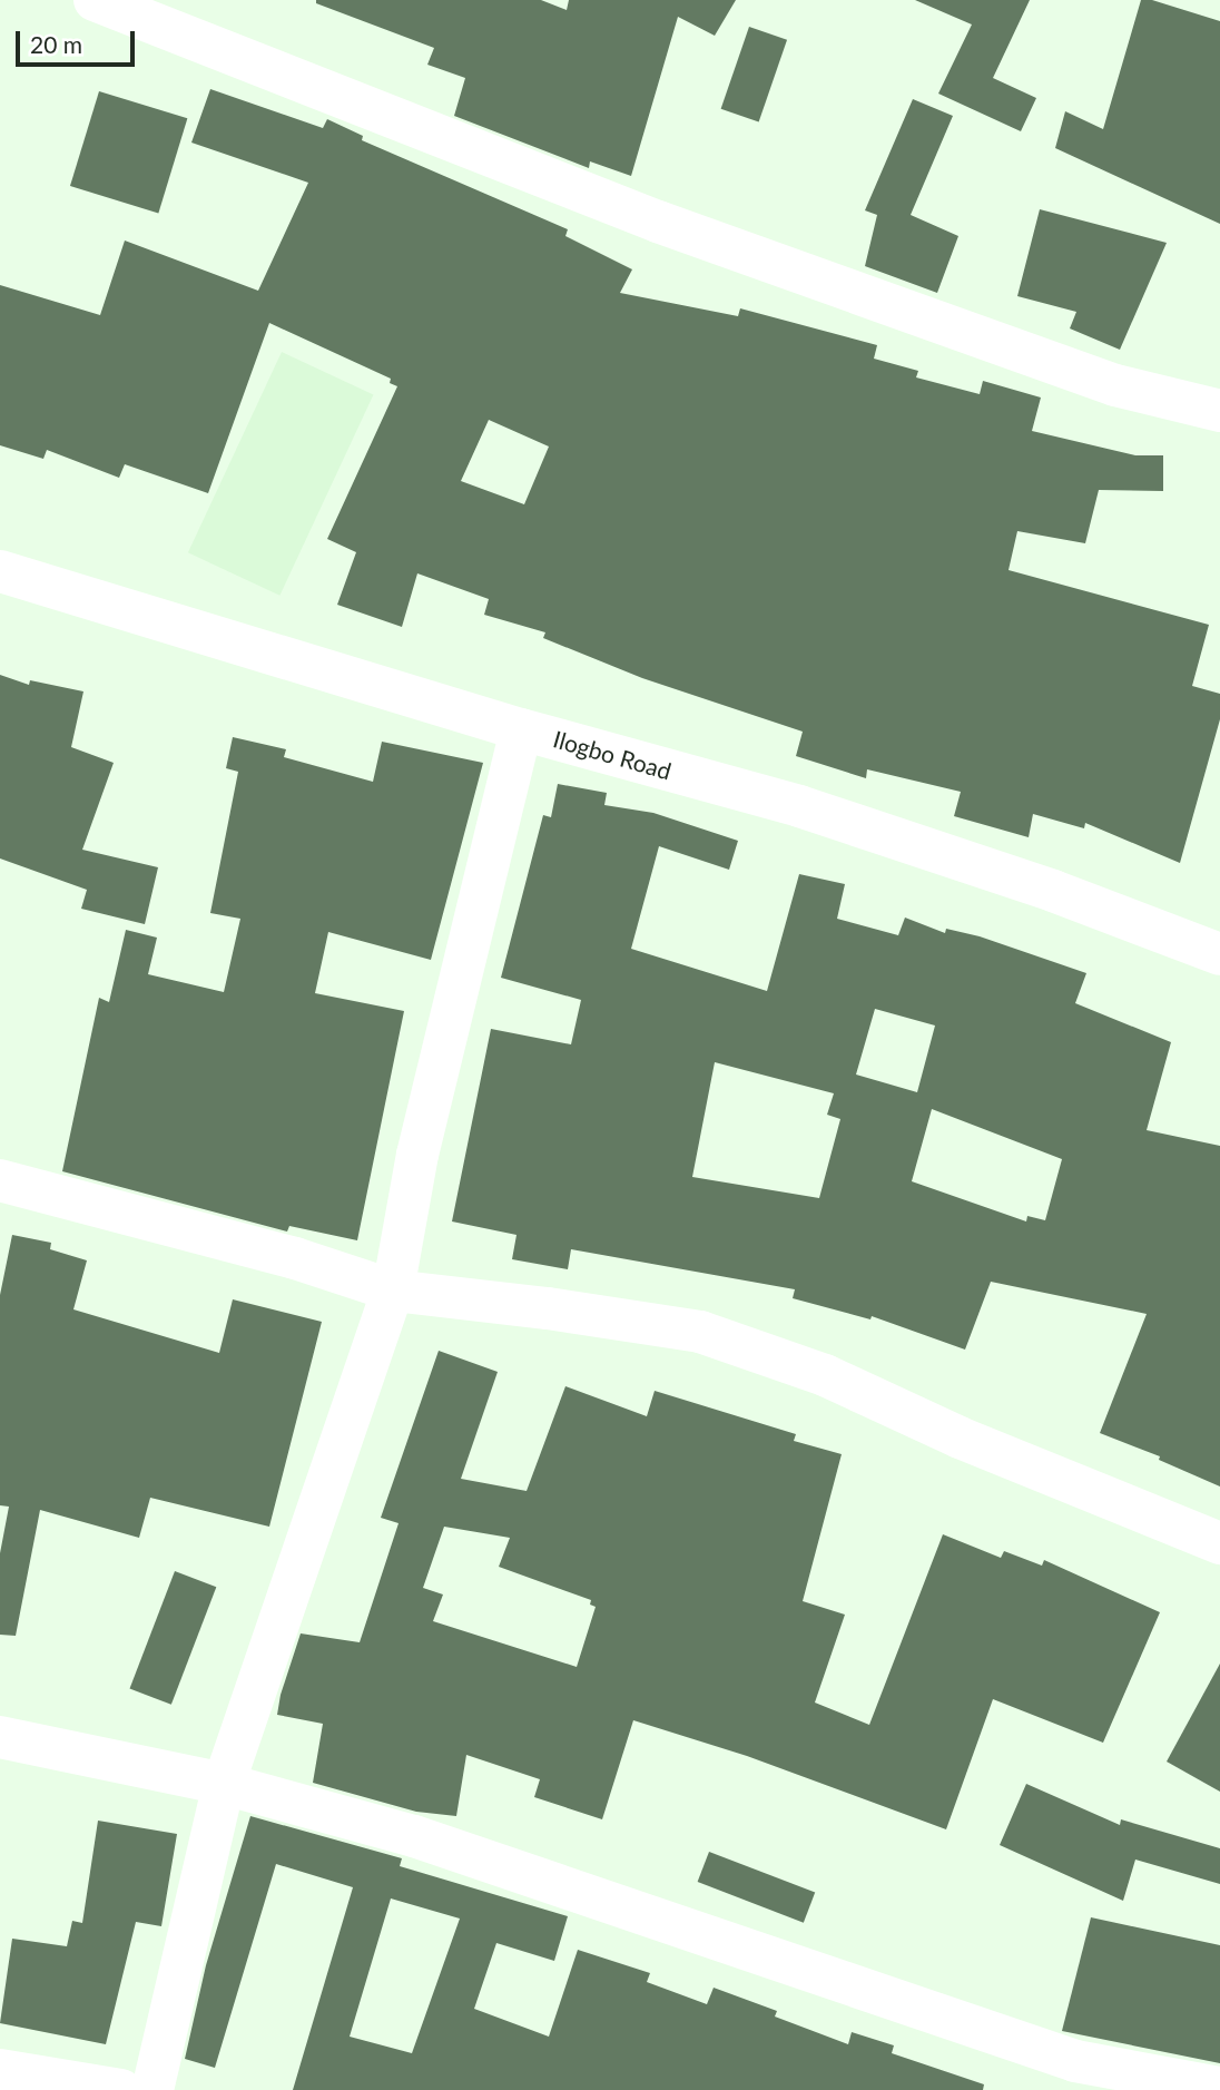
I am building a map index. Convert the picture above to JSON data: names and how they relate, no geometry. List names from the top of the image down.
{
  "streets": {
    "street": ["Ilogbo Road"]
  },
  "scale_bar": "20 m"
}
